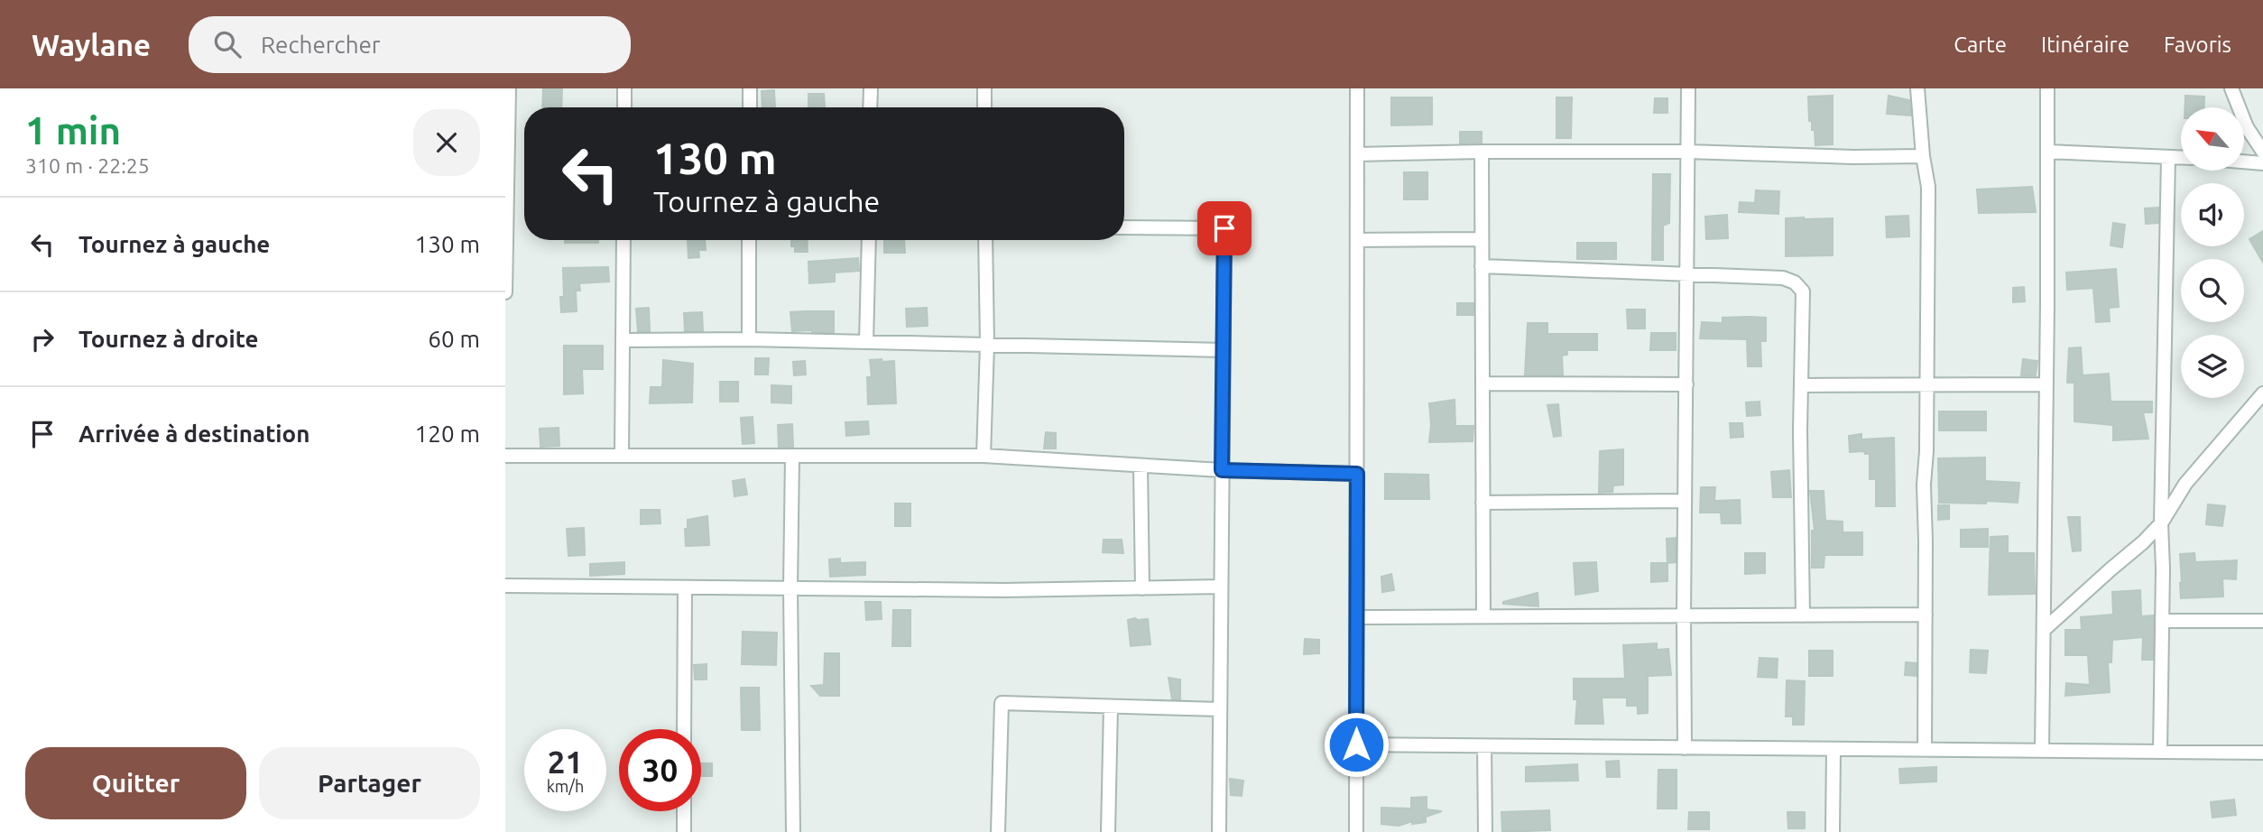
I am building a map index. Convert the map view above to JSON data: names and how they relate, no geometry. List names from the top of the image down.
{
  "north": "top left",
  "page": {
    "header": "Waylane",
    "search": "Rechercher",
    "nav": ["Carte", "Itinéraire", "Favoris"],
    "heading": ["1 min", "310 m · 22:25"],
    "turn": ["130 m", "Tournez à gauche"],
    "list": [
      {
        "name": "Tournez à gauche",
        "value": "130 m"
      },
      {
        "name": "Tournez à droite",
        "value": "60 m"
      },
      {
        "name": "Arrivée à destination",
        "value": "120 m"
      }
    ],
    "speed": "21 km/h",
    "limit": "30",
    "buttons": ["Quitter", "Partager"]
  }
}
